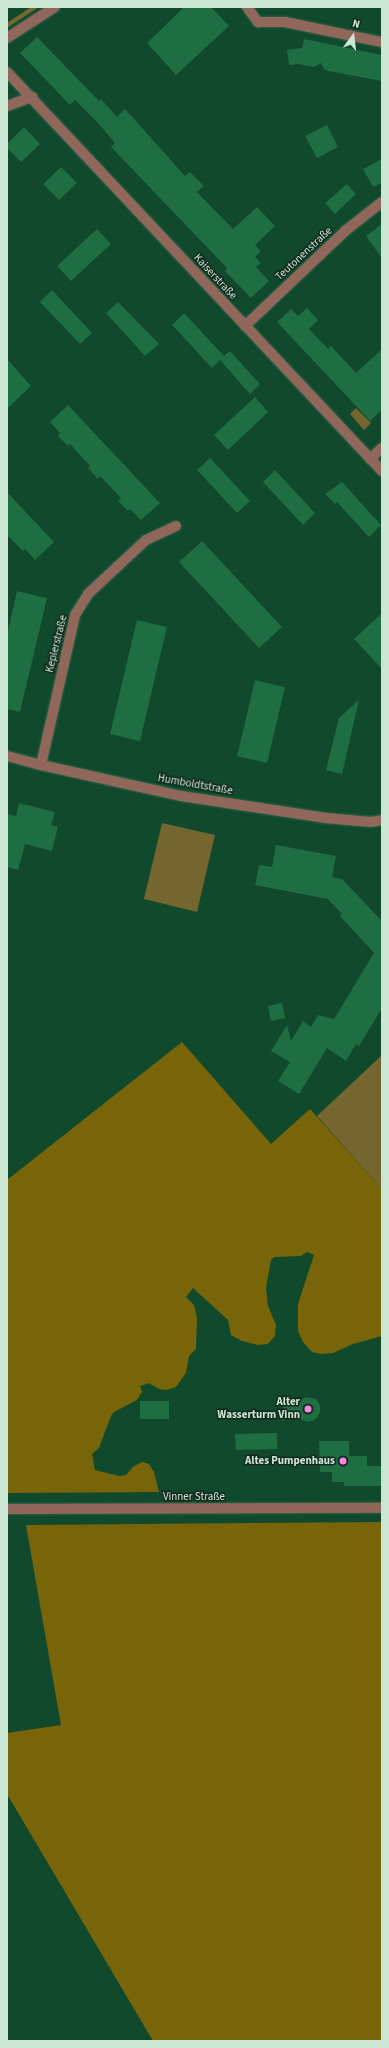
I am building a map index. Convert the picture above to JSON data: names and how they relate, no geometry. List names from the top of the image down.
{
  "streets": {
    "street": [
      "Teutonenstraße",
      "Kaiserstraße",
      "Keplerstraße",
      "Humboldtstraße",
      "Vinner Straße"
    ]
  },
  "crossings": [
    ["Teutonenstraße", "Kaiserstraße"],
    ["Keplerstraße", "Humboldtstraße"]
  ],
  "places": ["Alter Wasserturm Vinn", "Altes Pumpenhaus"],
  "north": "top"
}
